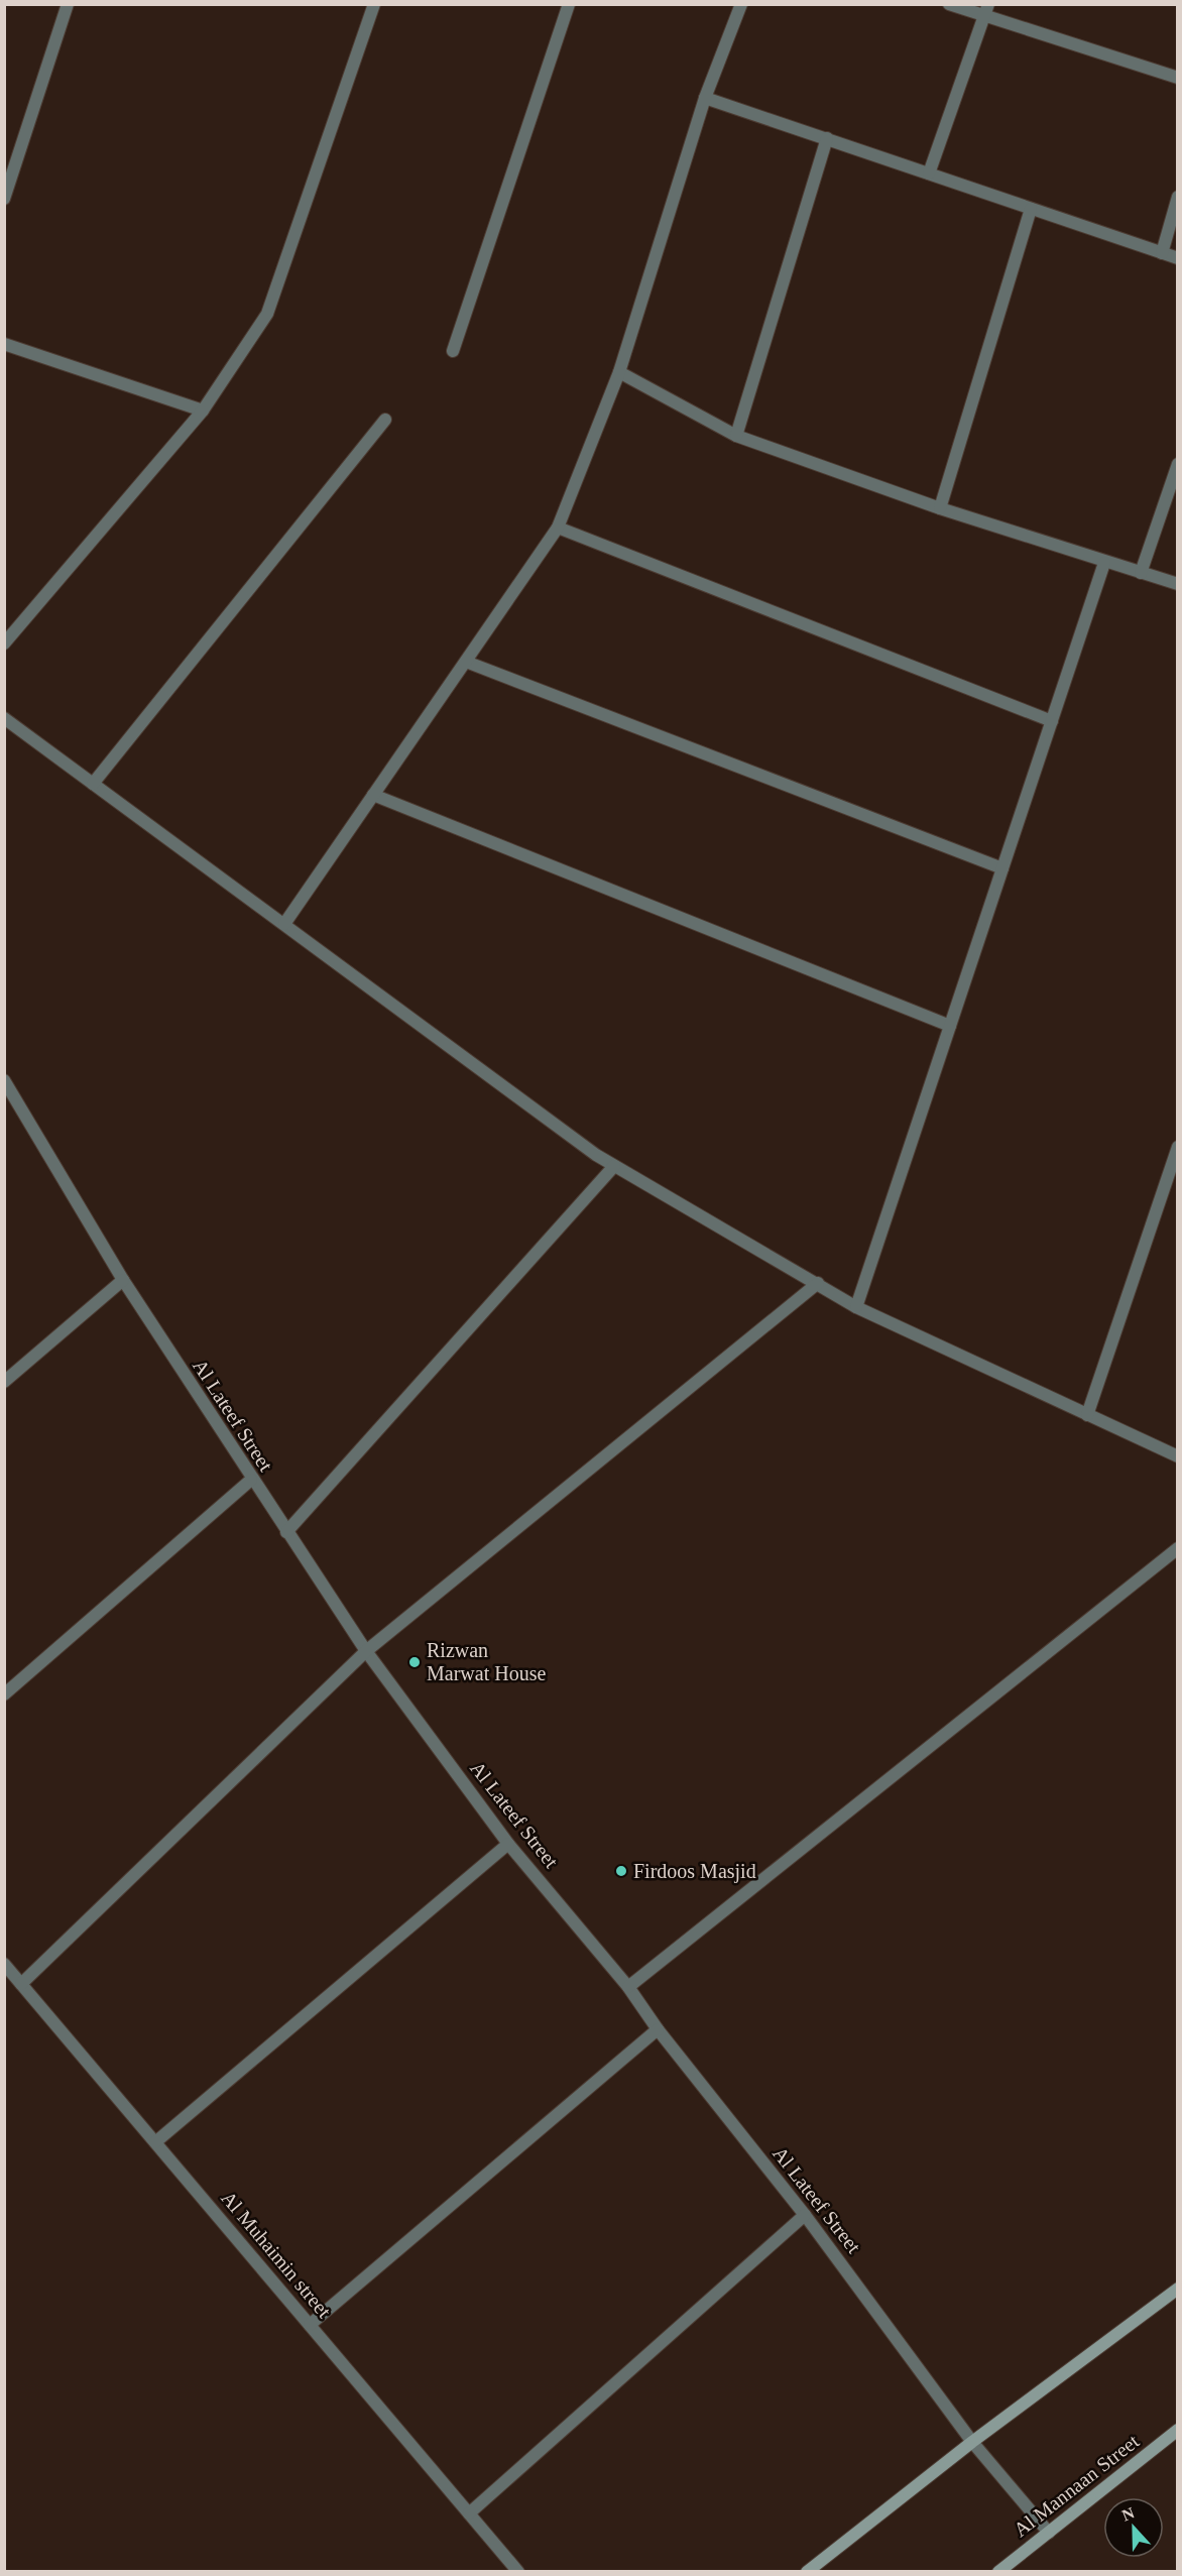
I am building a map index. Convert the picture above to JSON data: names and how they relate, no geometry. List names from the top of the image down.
{
  "streets": {
    "street": ["Al Lateef Street", "Al Muhaimin street", "Al Mannaan Street"]
  },
  "crossings": [
    ["Al Lateef Street", "Al Mannaan Street"]
  ],
  "places": ["Rizwan Marwat House", "Firdoos Masjid"],
  "north": "top"
}
